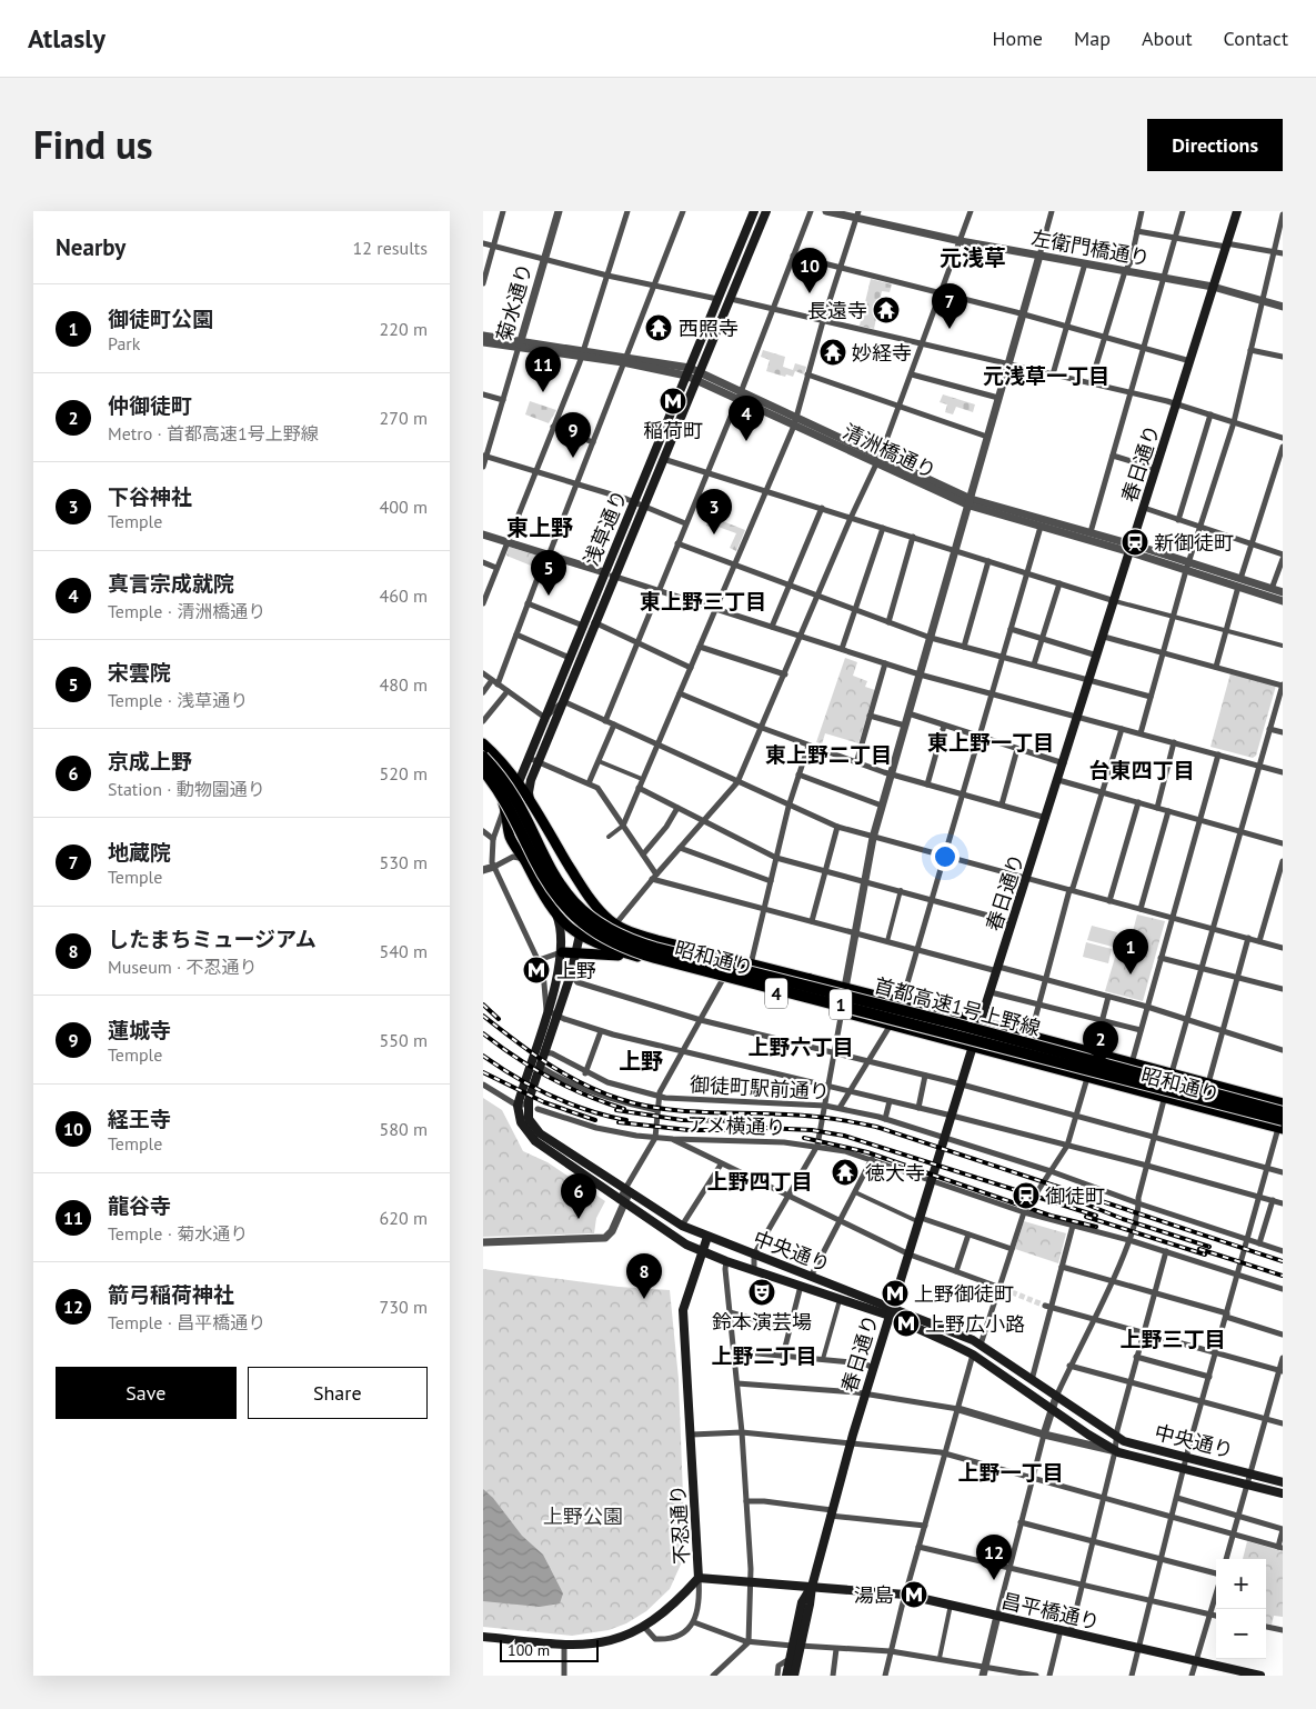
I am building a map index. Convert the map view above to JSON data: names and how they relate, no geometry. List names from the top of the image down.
{
  "streets": {
    "highway": [
      "昭和通り",
      "4",
      "1",
      "首都高速1号上野線"
    ],
    "main road": [
      "春日通り",
      "浅草通り",
      "中央通り",
      "不忍通り",
      "昌平橋通り"
    ],
    "street": [
      "左衛門橋通り",
      "菊水通り",
      "清洲橋通り",
      "御徒町駅前通り",
      "アメ横通り"
    ]
  },
  "crossings": [
    ["左衛門橋通り", "春日通り"],
    ["菊水通り", "清洲橋通り"],
    ["清洲橋通り", "春日通り"],
    ["清洲橋通り", "浅草通り"],
    ["春日通り", "昭和通り"],
    ["春日通り", "御徒町駅前通り"],
    ["春日通り", "アメ横通り"],
    ["春日通り", "中央通り"],
    ["春日通り", "昌平橋通り"],
    ["浅草通り", "昭和通り"],
    ["浅草通り", "4"],
    ["昭和通り", "4"],
    ["昭和通り", "首都高速1号上野線"],
    ["中央通り", "不忍通り"],
    ["不忍通り", "昌平橋通り"]
  ],
  "districts": [
    "元浅草",
    "元浅草一丁目",
    "東上野",
    "東上野三丁目",
    "東上野一丁目",
    "東上野二丁目",
    "台東四丁目",
    "上野六丁目",
    "上野",
    "上野四丁目",
    "上野三丁目",
    "上野二丁目",
    "上野一丁目"
  ],
  "parks": ["上野公園"],
  "places": {
    "temple": [
      "長遠寺",
      "西照寺",
      "妙経寺",
      "徳大寺"
    ],
    "metro station": [
      "稲荷町",
      "上野",
      "上野御徒町",
      "上野広小路",
      "湯島"
    ],
    "station": ["新御徒町", "御徒町"],
    "theatre": ["鈴本演芸場"]
  },
  "scale_bar": "100 m",
  "page": {
    "header": "Atlasly",
    "nav": [
      "Home",
      "Map",
      "About",
      "Contact"
    ],
    "title": "Find us",
    "buttons": [
      "Directions",
      ["Save", "Share"]
    ],
    "heading": ["Nearby", "12 results"],
    "pins": [
      "10",
      "7",
      "11",
      "4",
      "9",
      "3",
      "5",
      "1",
      "2",
      "6",
      "8",
      "12"
    ],
    "list": [
      {
        "mark": "1",
        "name": "御徒町公園",
        "note": "Park",
        "value": "220 m"
      },
      {
        "mark": "2",
        "name": "仲御徒町",
        "note": "Metro · 首都高速1号上野線",
        "value": "270 m"
      },
      {
        "mark": "3",
        "name": "下谷神社",
        "note": "Temple",
        "value": "400 m"
      },
      {
        "mark": "4",
        "name": "真言宗成就院",
        "note": "Temple · 清洲橋通り",
        "value": "460 m"
      },
      {
        "mark": "5",
        "name": "宋雲院",
        "note": "Temple · 浅草通り",
        "value": "480 m"
      },
      {
        "mark": "6",
        "name": "京成上野",
        "note": "Station · 動物園通り",
        "value": "520 m"
      },
      {
        "mark": "7",
        "name": "地蔵院",
        "note": "Temple",
        "value": "530 m"
      },
      {
        "mark": "8",
        "name": "したまちミュージアム",
        "note": "Museum · 不忍通り",
        "value": "540 m"
      },
      {
        "mark": "9",
        "name": "蓮城寺",
        "note": "Temple",
        "value": "550 m"
      },
      {
        "mark": "10",
        "name": "経王寺",
        "note": "Temple",
        "value": "580 m"
      },
      {
        "mark": "11",
        "name": "龍谷寺",
        "note": "Temple · 菊水通り",
        "value": "620 m"
      },
      {
        "mark": "12",
        "name": "箭弓稲荷神社",
        "note": "Temple · 昌平橋通り",
        "value": "730 m"
      }
    ],
    "map_buttons": ["+", "−"],
    "scale": "100 m"
  }
}
